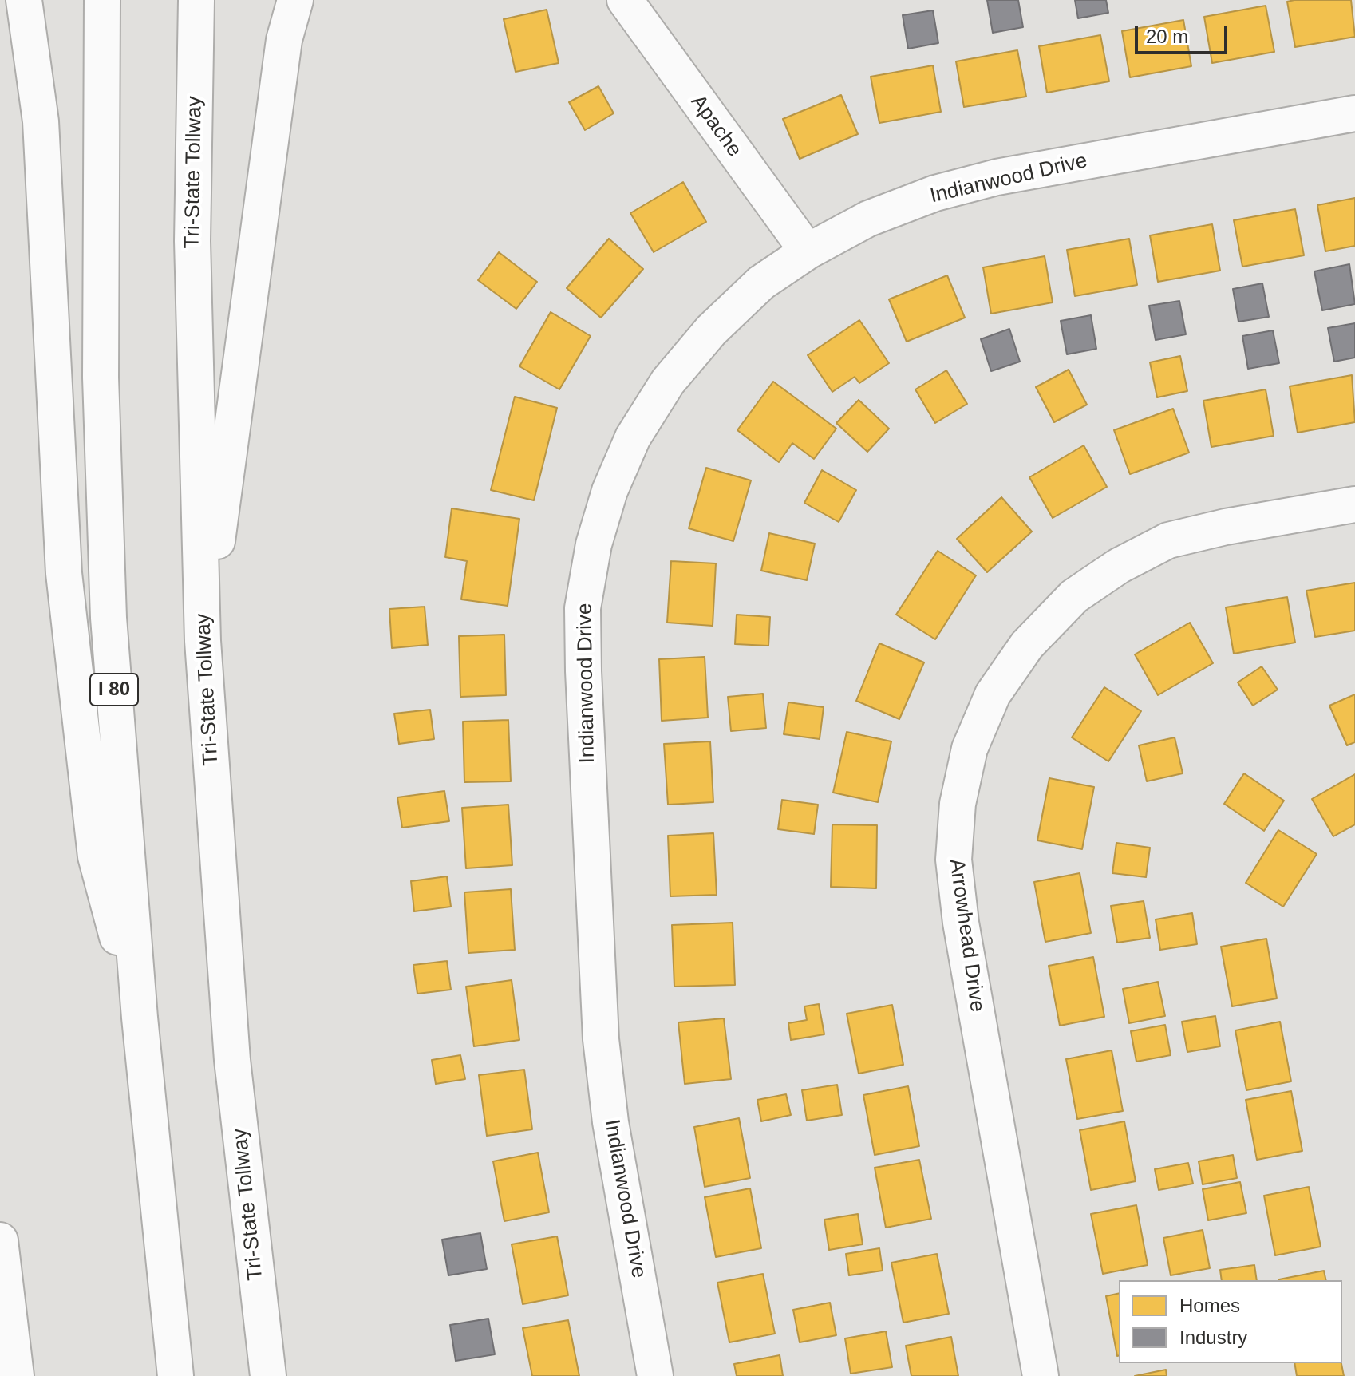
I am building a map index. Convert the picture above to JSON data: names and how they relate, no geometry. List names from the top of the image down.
{
  "streets": {
    "main road": [
      "Apache",
      "Tri-State Tollway",
      "Indianwood Drive",
      "I 80",
      "Arrowhead Drive"
    ]
  },
  "crossings": [
    ["Apache", "Indianwood Drive"]
  ],
  "legend": ["Homes", "Industry"],
  "scale_bar": "20 m"
}
